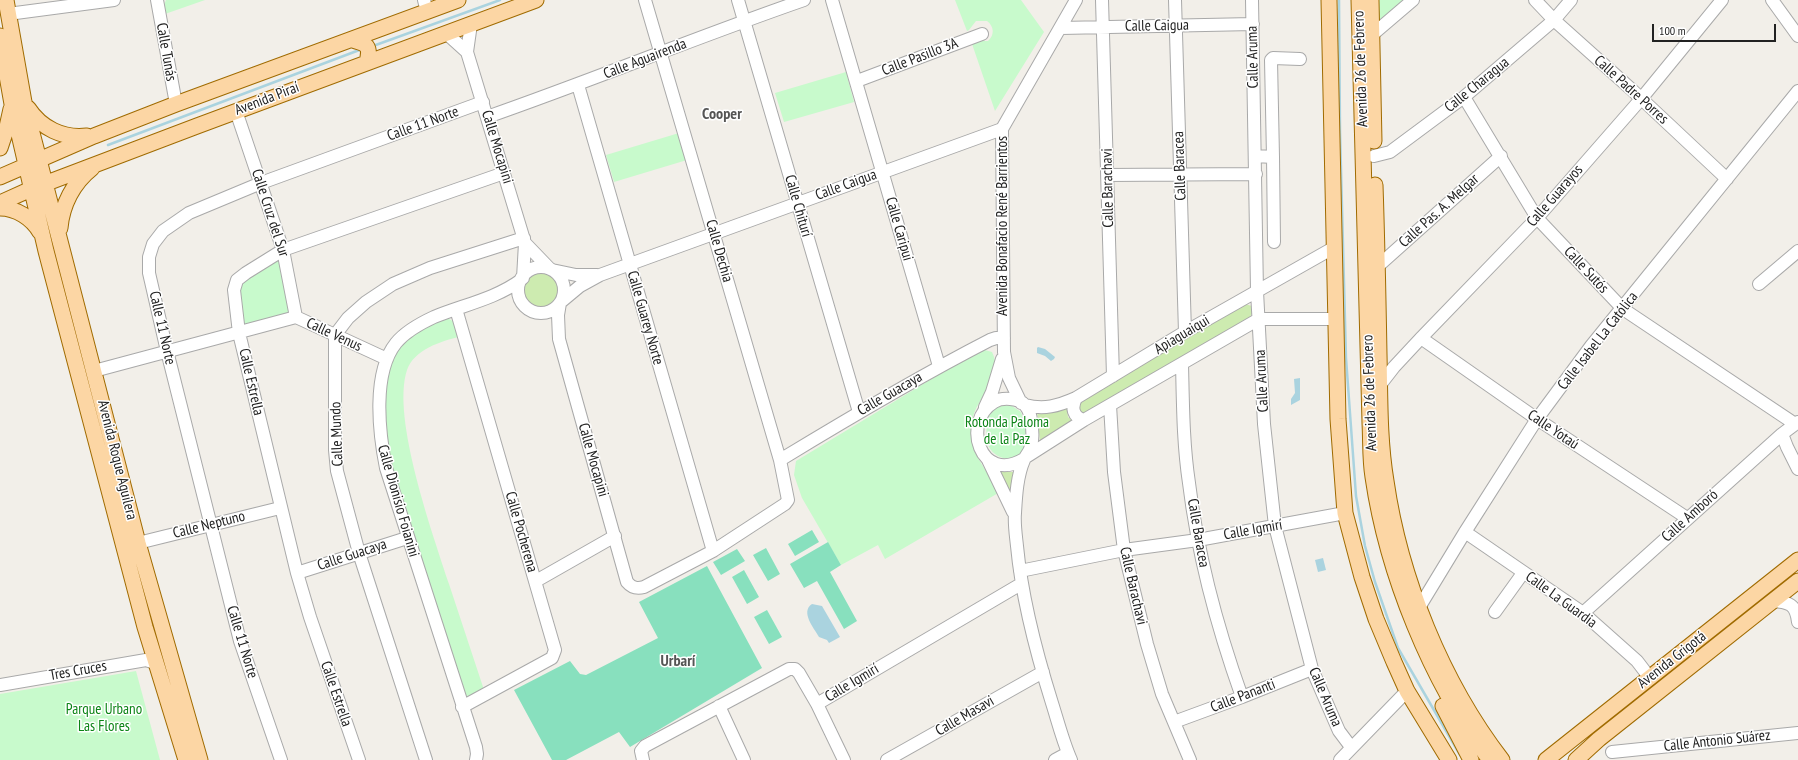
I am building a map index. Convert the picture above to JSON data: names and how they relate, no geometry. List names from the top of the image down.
{
  "streets": {
    "main road": [
      "Avenida 26 de Febrero",
      "Avenida Piraí",
      "Avenida Roque Aguilera",
      "Avenida Grigotá"
    ],
    "street": [
      "Calle Caigua",
      "Calle Tunás",
      "Calle Pasillo 3A",
      "Calle Aruma",
      "Calle Aguairenda",
      "Calle Charagua",
      "Calle Padre Porres",
      "Calle 11 Norte",
      "Calle Mocapini",
      "Calle Baracea",
      "Calle Barachavi",
      "Calle Guarayos",
      "Calle Chiturí",
      "Calle Pas. A. Melgar",
      "Calle Cruz del Sur",
      "Avenida Bonafacio René Barrientos",
      "Calle Caripui",
      "Calle Dechia",
      "Calle Sutós",
      "Calle Guarey Norte",
      "Calle Venus",
      "Apiaguaiqui",
      "Calle Isabel La Católica",
      "Calle Estrella",
      "Calle Guacaya",
      "Calle Yotaú",
      "Calle Mundo",
      "Calle Dionisio Foianini",
      "Calle Amboró",
      "Calle Neptuno",
      "Calle Igmirí",
      "Calle Pocherena",
      "Calle La Guardia",
      "Tres Cruces",
      "Calle Pananti",
      "Calle Masavi",
      "Calle Antonio Suárez"
    ]
  },
  "crossings": [
    ["Calle Caigua", "Calle Aruma"],
    ["Calle Caigua", "Calle Mocapini"],
    ["Calle Caigua", "Calle Baracea"],
    ["Calle Caigua", "Calle Barachavi"],
    ["Calle Caigua", "Calle Chiturí"],
    ["Calle Caigua", "Avenida Bonafacio René Barrientos"],
    ["Calle Caigua", "Calle Caripui"],
    ["Calle Caigua", "Calle Dechia"],
    ["Calle Caigua", "Calle Guarey Norte"],
    ["Calle Caigua", "Calle Dionisio Foianini"],
    ["Calle Tunás", "Avenida Piraí"],
    ["Calle Pasillo 3A", "Calle Caripui"],
    ["Calle Aruma", "Apiaguaiqui"],
    ["Calle Aruma", "Calle Igmirí"],
    ["Calle Aruma", "Calle Pananti"],
    ["Calle Aguairenda", "Calle Mocapini"],
    ["Calle Aguairenda", "Calle Chiturí"],
    ["Calle Aguairenda", "Calle Dechia"],
    ["Calle Aguairenda", "Calle Guarey Norte"],
    ["Avenida 26 de Febrero", "Calle Charagua"],
    ["Avenida 26 de Febrero", "Calle Guarayos"],
    ["Avenida 26 de Febrero", "Calle Pas. A. Melgar"],
    ["Avenida 26 de Febrero", "Apiaguaiqui"],
    ["Avenida 26 de Febrero", "Calle Isabel La Católica"],
    ["Avenida 26 de Febrero", "Calle Igmirí"],
    ["Calle Charagua", "Calle Padre Porres"],
    ["Calle Charagua", "Calle Sutós"],
    ["Calle Padre Porres", "Calle Guarayos"],
    ["Calle Padre Porres", "Calle Isabel La Católica"],
    ["Avenida Piraí", "Calle Mocapini"],
    ["Avenida Piraí", "Calle Cruz del Sur"],
    ["Avenida Piraí", "Avenida Roque Aguilera"],
    ["Calle 11 Norte", "Calle Mocapini"],
    ["Calle 11 Norte", "Calle Cruz del Sur"],
    ["Calle 11 Norte", "Calle Venus"],
    ["Calle 11 Norte", "Calle Neptuno"],
    ["Calle Mocapini", "Calle Dechia"],
    ["Calle Mocapini", "Calle Guarey Norte"],
    ["Calle Mocapini", "Calle Estrella"],
    ["Calle Mocapini", "Calle Dionisio Foianini"],
    ["Calle Baracea", "Apiaguaiqui"],
    ["Calle Baracea", "Calle Igmirí"],
    ["Calle Baracea", "Calle Pananti"],
    ["Calle Barachavi", "Apiaguaiqui"],
    ["Calle Barachavi", "Calle Igmirí"],
    ["Calle Barachavi", "Calle Pananti"],
    ["Calle Guarayos", "Calle Sutós"],
    ["Calle Guarayos", "Calle Yotaú"],
    ["Calle Chiturí", "Calle Guacaya"],
    ["Calle Pas. A. Melgar", "Calle Sutós"],
    ["Calle Cruz del Sur", "Calle Venus"],
    ["Calle Cruz del Sur", "Calle Estrella"],
    ["Avenida Bonafacio René Barrientos", "Apiaguaiqui"],
    ["Avenida Bonafacio René Barrientos", "Calle Guacaya"],
    ["Calle Caripui", "Calle Guacaya"],
    ["Calle Dechia", "Calle Guarey Norte"],
    ["Calle Dechia", "Calle Guacaya"],
    ["Calle Sutós", "Calle Isabel La Católica"],
    ["Calle Sutós", "Calle Amboró"],
    ["Calle Venus", "Calle Estrella"],
    ["Calle Venus", "Calle Mundo"],
    ["Calle Venus", "Avenida Roque Aguilera"],
    ["Calle Venus", "Calle Dionisio Foianini"],
    ["Calle Isabel La Católica", "Calle Yotaú"],
    ["Calle Isabel La Católica", "Calle La Guardia"],
    ["Calle Estrella", "Calle Guacaya"],
    ["Calle Estrella", "Calle Neptuno"],
    ["Calle Guacaya", "Calle Mundo"],
    ["Calle Guacaya", "Calle Dionisio Foianini"],
    ["Calle Yotaú", "Calle Amboró"],
    ["Avenida Roque Aguilera", "Calle Neptuno"],
    ["Avenida Roque Aguilera", "Tres Cruces"],
    ["Calle Dionisio Foianini", "Calle Pocherena"],
    ["Calle Amboró", "Calle La Guardia"],
    ["Calle La Guardia", "Avenida Grigotá"]
  ],
  "districts": ["Cooper", "Urbarí"],
  "parks": ["Rotonda Paloma de la Paz", "Parque Urbano Las Flores"],
  "scale_bar": "100 m"
}
